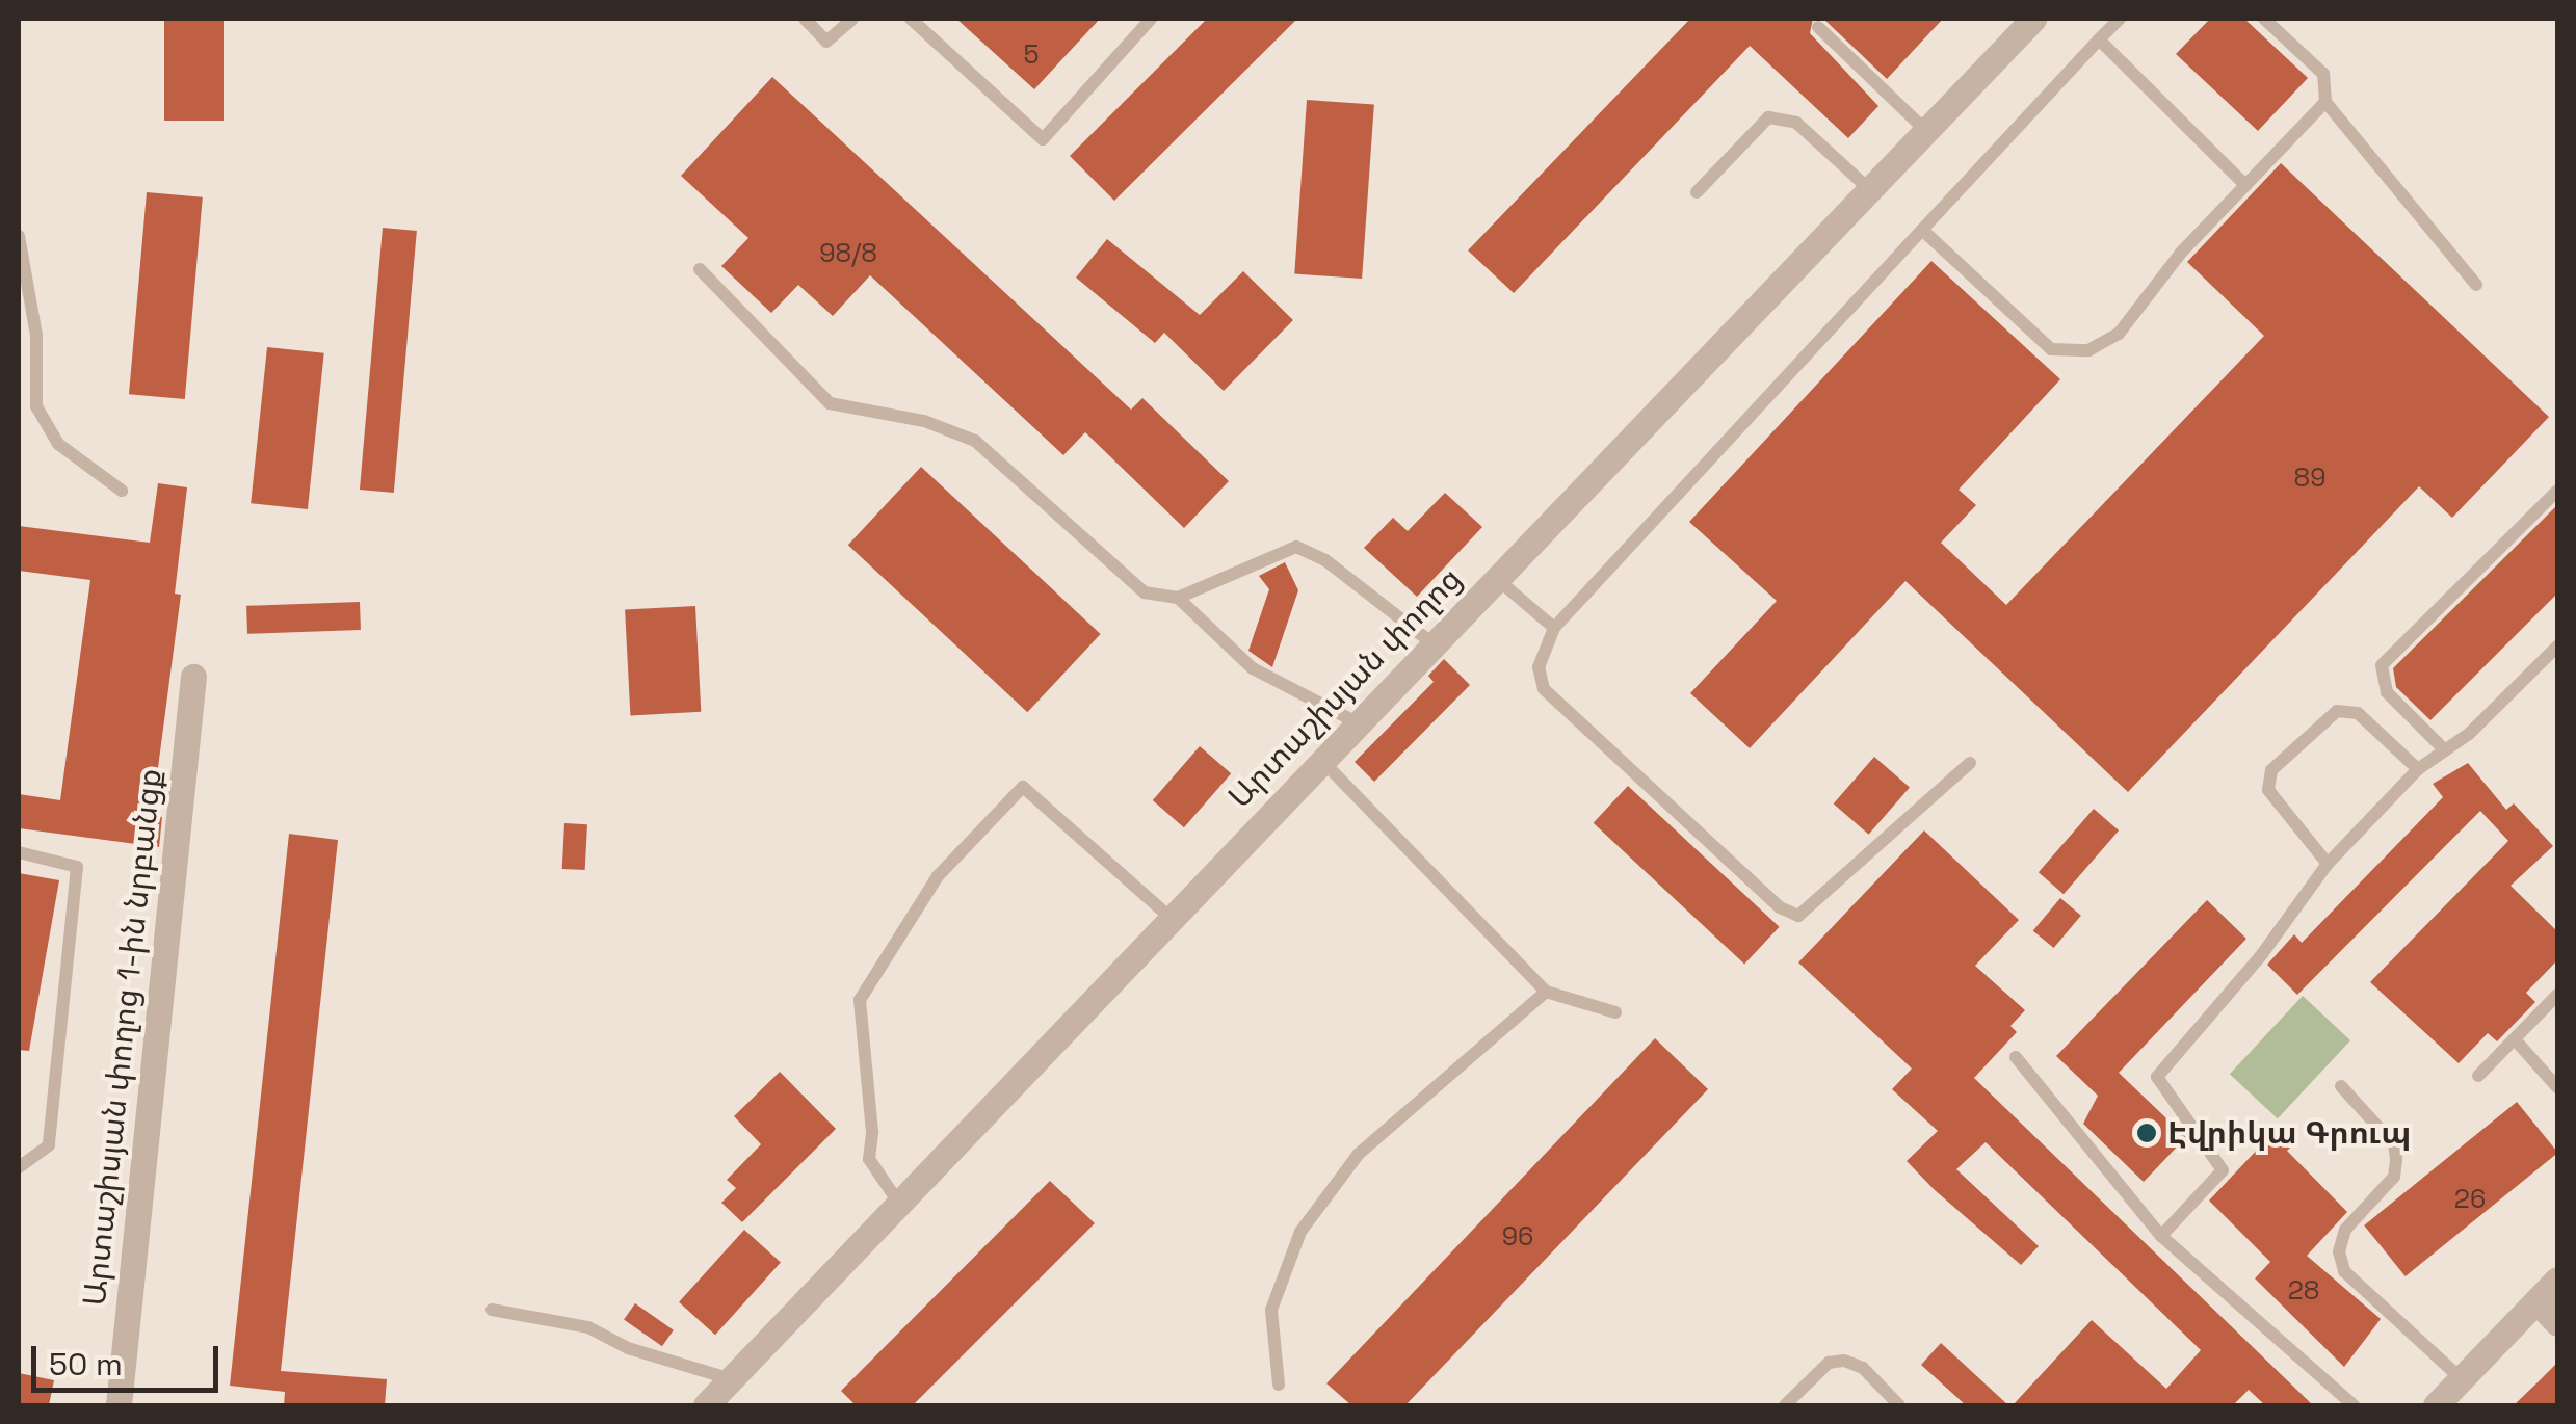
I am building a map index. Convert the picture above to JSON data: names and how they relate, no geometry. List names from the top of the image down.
{
  "streets": {
    "street": ["Արտաշիսյան փողոց", "Արտաշիսյան փողոց 1-ին նրբանցք"]
  },
  "places": ["Էվրիկա Գրուպ"],
  "house_numbers": [
    "5",
    "98/8",
    "89",
    "26",
    "96",
    "28"
  ],
  "scale_bar": "50 m"
}
